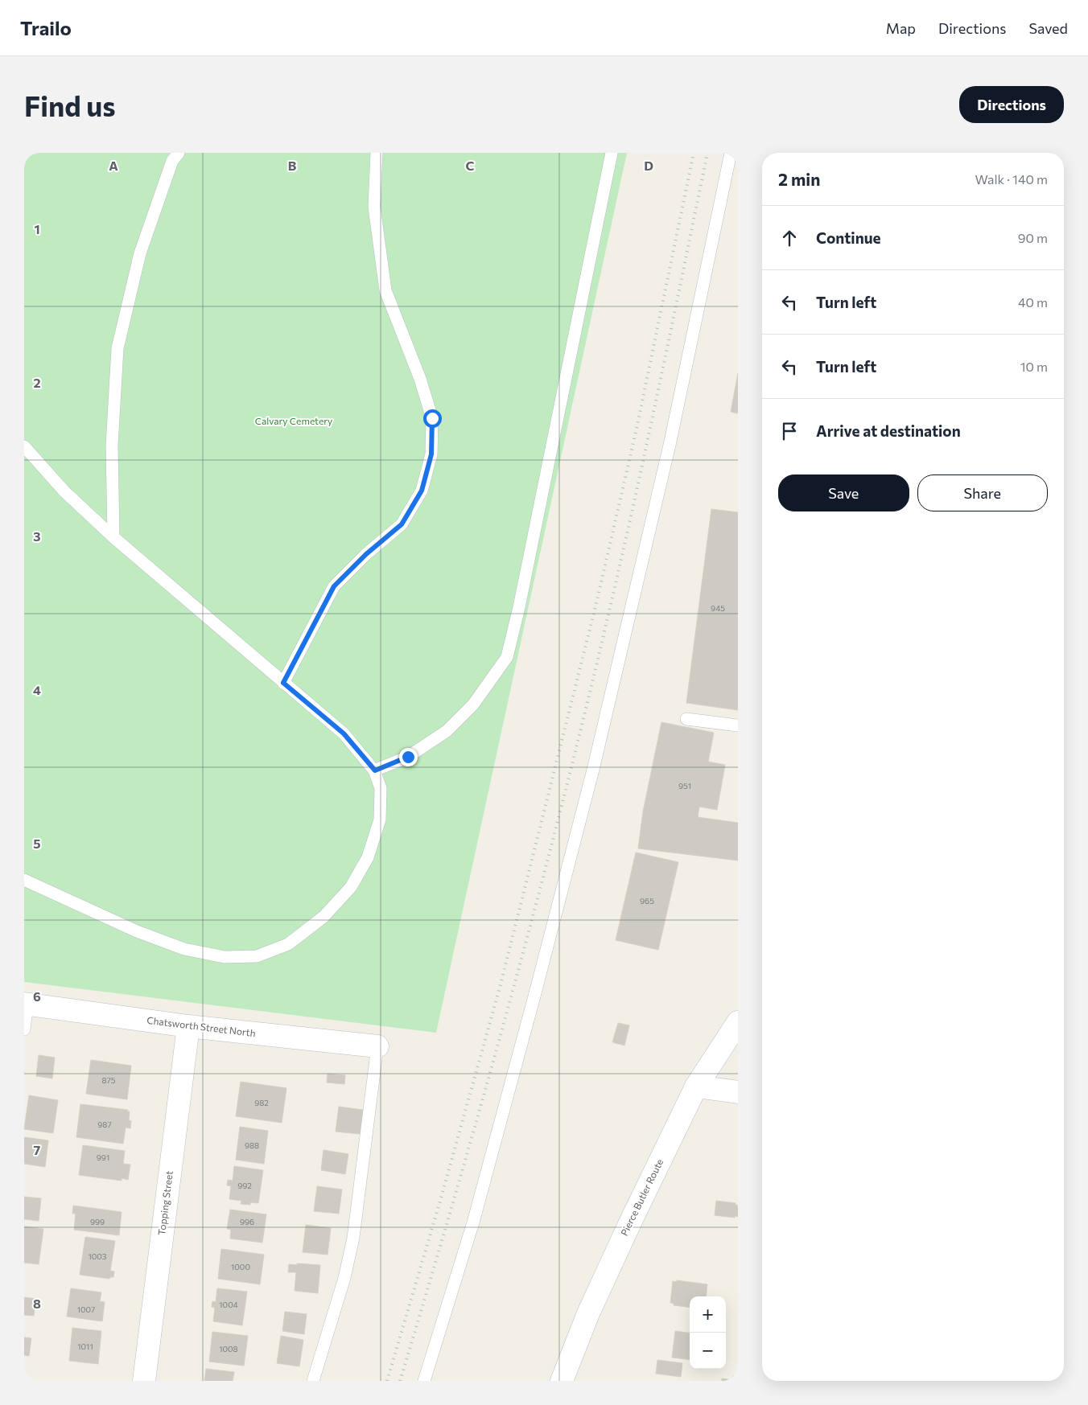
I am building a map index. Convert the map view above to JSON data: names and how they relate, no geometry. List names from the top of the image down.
{
  "streets": {
    "street": ["Chatsworth Street North", "Pierce Butler Route", "Topping Street"]
  },
  "crossings": [
    ["Chatsworth Street North", "Topping Street"]
  ],
  "parks": ["Calvary Cemetery"],
  "house_numbers": [
    "945",
    "951",
    "965",
    "875",
    "982",
    "987",
    "988",
    "991",
    "992",
    "999",
    "996",
    "1003",
    "1000",
    "1004",
    "1007",
    "1011",
    "1008"
  ],
  "page": {
    "header": "Trailo",
    "nav": ["Map", "Directions", "Saved"],
    "buttons": [
      "Directions",
      ["Save", "Share"]
    ],
    "title": "Find us",
    "heading": ["2 min", "Walk · 140 m"],
    "list": [
      ["Continue", "90 m"],
      ["Turn left", "40 m"],
      ["Turn left", "10 m"],
      "Arrive at destination"
    ],
    "map_buttons": ["+", "−"]
  },
  "grid": {
    "columns": [
      "A",
      "B",
      "C",
      "D"
    ],
    "rows": [
      "1",
      "2",
      "3",
      "4",
      "5",
      "6",
      "7",
      "8"
    ]
  }
}
